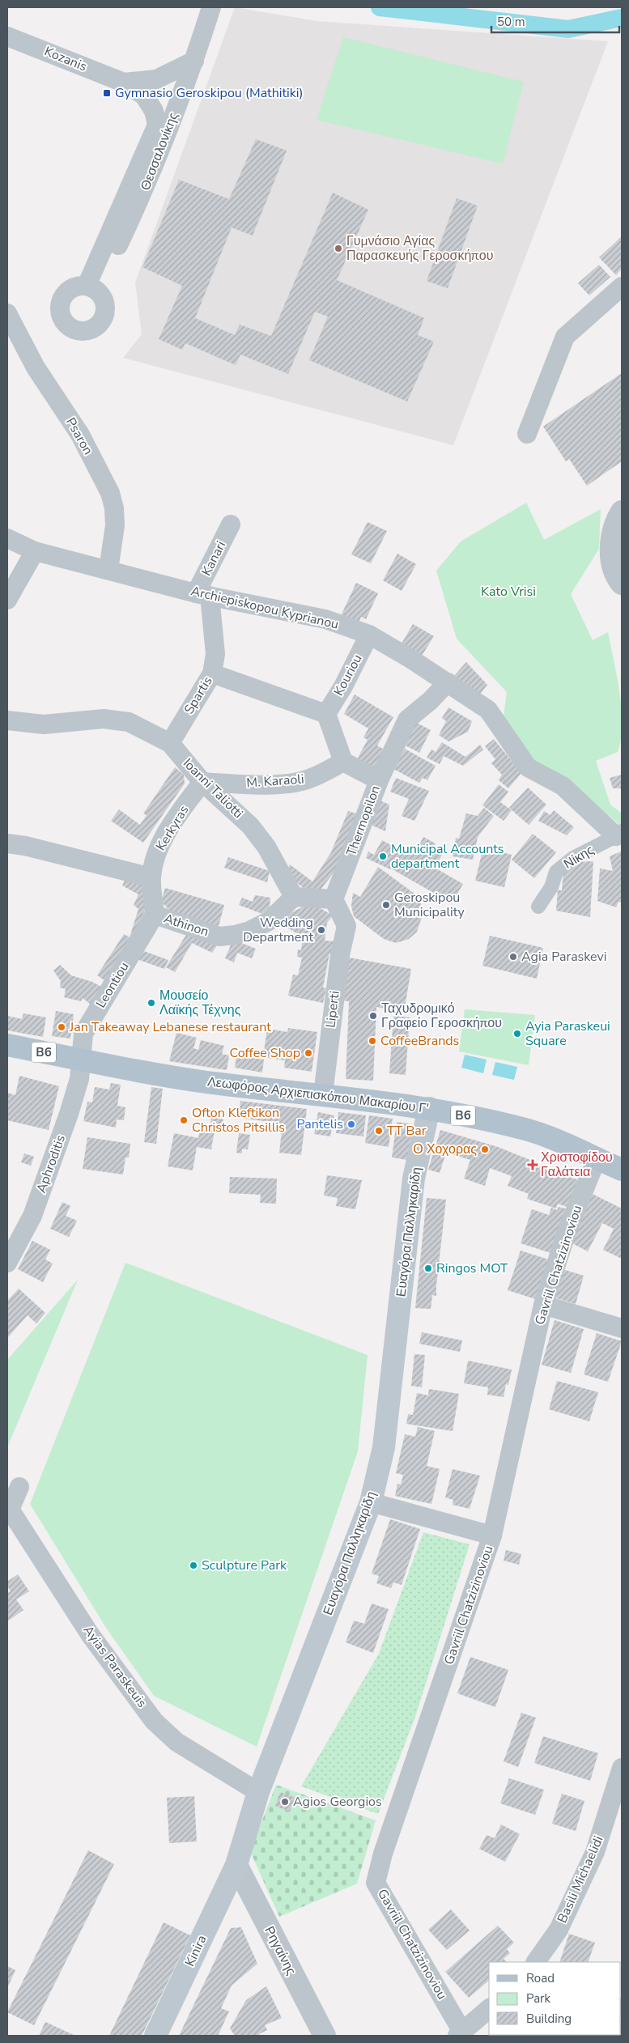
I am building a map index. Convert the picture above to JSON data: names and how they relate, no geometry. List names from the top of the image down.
{
  "streets": {
    "main road": [
      "B6",
      "Λεωφόρος Αρχιεπισκόπου Μακαρίου Γ'",
      "Ευαγόρα Παλληκαρίδη",
      "Kinira"
    ],
    "street": [
      "Kozanis",
      "Θεσσαλονίκης",
      "Psaron",
      "Kanari",
      "Archiepiskopou Kyprianou",
      "Kouriou",
      "Spartis",
      "M. Karaoli",
      "Ioanni Taliotti",
      "Thermopilon",
      "Kerkyras",
      "Νίκης",
      "Athinon",
      "Leontiou",
      "Liperti",
      "Aphroditis",
      "Gavriil Chatzizinoviou",
      "Ayias Paraskeuis",
      "Basili Michaelidi",
      "Ρηγαίνης"
    ]
  },
  "crossings": [
    ["Kozanis", "Θεσσαλονίκης"],
    ["Psaron", "Archiepiskopou Kyprianou"],
    ["Kanari", "Archiepiskopou Kyprianou"],
    ["Kanari", "Spartis"],
    ["Archiepiskopou Kyprianou", "Kouriou"],
    ["Archiepiskopou Kyprianou", "Spartis"],
    ["Archiepiskopou Kyprianou", "Νίκης"],
    ["Spartis", "Ioanni Taliotti"],
    ["M. Karaoli", "Ioanni Taliotti"],
    ["M. Karaoli", "Thermopilon"],
    ["M. Karaoli", "Kerkyras"],
    ["Ioanni Taliotti", "Kerkyras"],
    ["Ioanni Taliotti", "Athinon"],
    ["Thermopilon", "Liperti"],
    ["Kerkyras", "Athinon"],
    ["Athinon", "Leontiou"],
    ["Leontiou", "Λεωφόρος Αρχιεπισκόπου Μακαρίου Γ'"],
    ["Leontiou", "Aphroditis"],
    ["Liperti", "Λεωφόρος Αρχιεπισκόπου Μακαρίου Γ'"],
    ["Λεωφόρος Αρχιεπισκόπου Μακαρίου Γ'", "Aphroditis"],
    ["Λεωφόρος Αρχιεπισκόπου Μακαρίου Γ'", "Ευαγόρα Παλληκαρίδη"],
    ["Λεωφόρος Αρχιεπισκόπου Μακαρίου Γ'", "Gavriil Chatzizinoviou"],
    ["Ευαγόρα Παλληκαρίδη", "Ayias Paraskeuis"],
    ["Ευαγόρα Παλληκαρίδη", "Kinira"],
    ["Ευαγόρα Παλληκαρίδη", "Ρηγαίνης"],
    ["Kinira", "Ρηγαίνης"]
  ],
  "parks": ["Kato Vrisi"],
  "places": {
    "transit": ["Gymnasio Geroskipou (Mathitiki)"],
    "other": [
      "Γυμνάσιο Αγίας Παρασκευής Γεροσκήπου",
      "Municipal Accounts department",
      "Geroskipou Municipality",
      "Wedding Department",
      "Agia Paraskevi",
      "Μουσείο Λαϊκής Τέχνης",
      "Ταχυδρομικό Γραφείο Γεροσκήπου",
      "Jan Takeaway Lebanese restaurant",
      "Ayia Paraskeui Square",
      "CoffeeBrands",
      "Coffee Shop",
      "Ofton Kleftikon Christos Pitsillis",
      "Pantelis",
      "TT Bar",
      "Ο Χοχορας",
      "Ringos MOT",
      "Sculpture Park",
      "Agios Georgios"
    ],
    "health": ["Χριστοφίδου Γαλάτεια"]
  },
  "legend": ["Road", "Park", "Building"],
  "scale_bar": "50 m"
}
